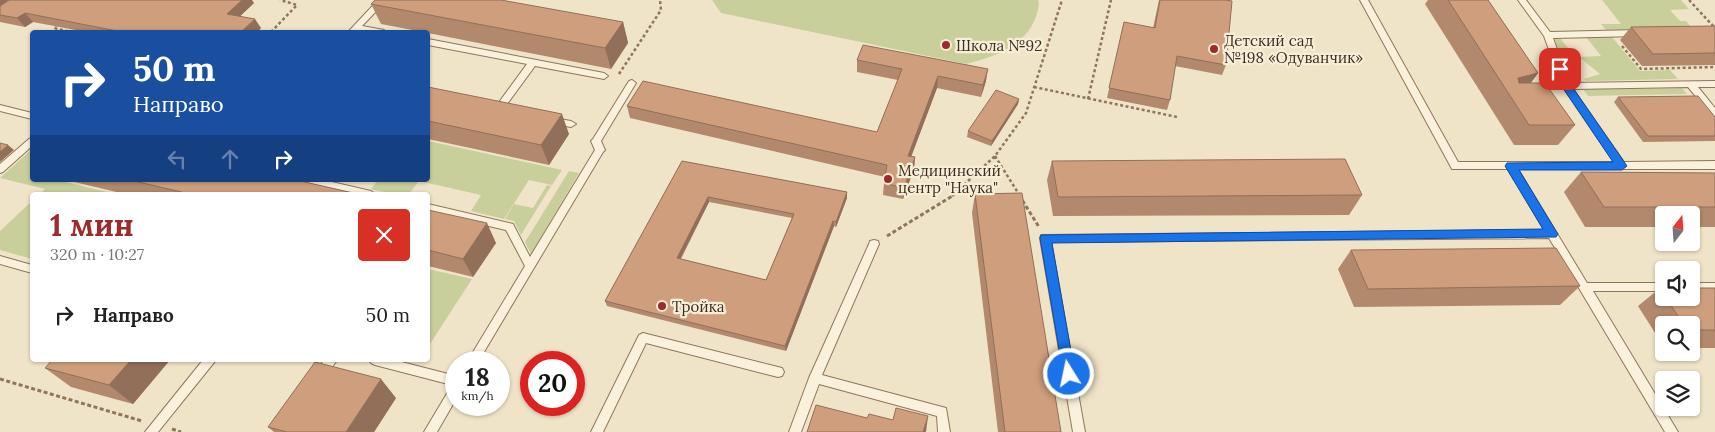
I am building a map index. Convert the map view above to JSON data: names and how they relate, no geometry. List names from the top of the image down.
{
  "places": [
    "Школа №92",
    "Детский сад №198 «Одуванчик»",
    "Медицинский центр \"Наука\"",
    "Тройка"
  ],
  "north": "top",
  "page": {
    "turn": ["50 m", "Направо"],
    "heading": ["1 мин", "320 m · 10:27"],
    "list": [
      {
        "name": "Направо",
        "value": "50 m"
      }
    ],
    "speed": "18 km/h",
    "limit": "20"
  }
}
